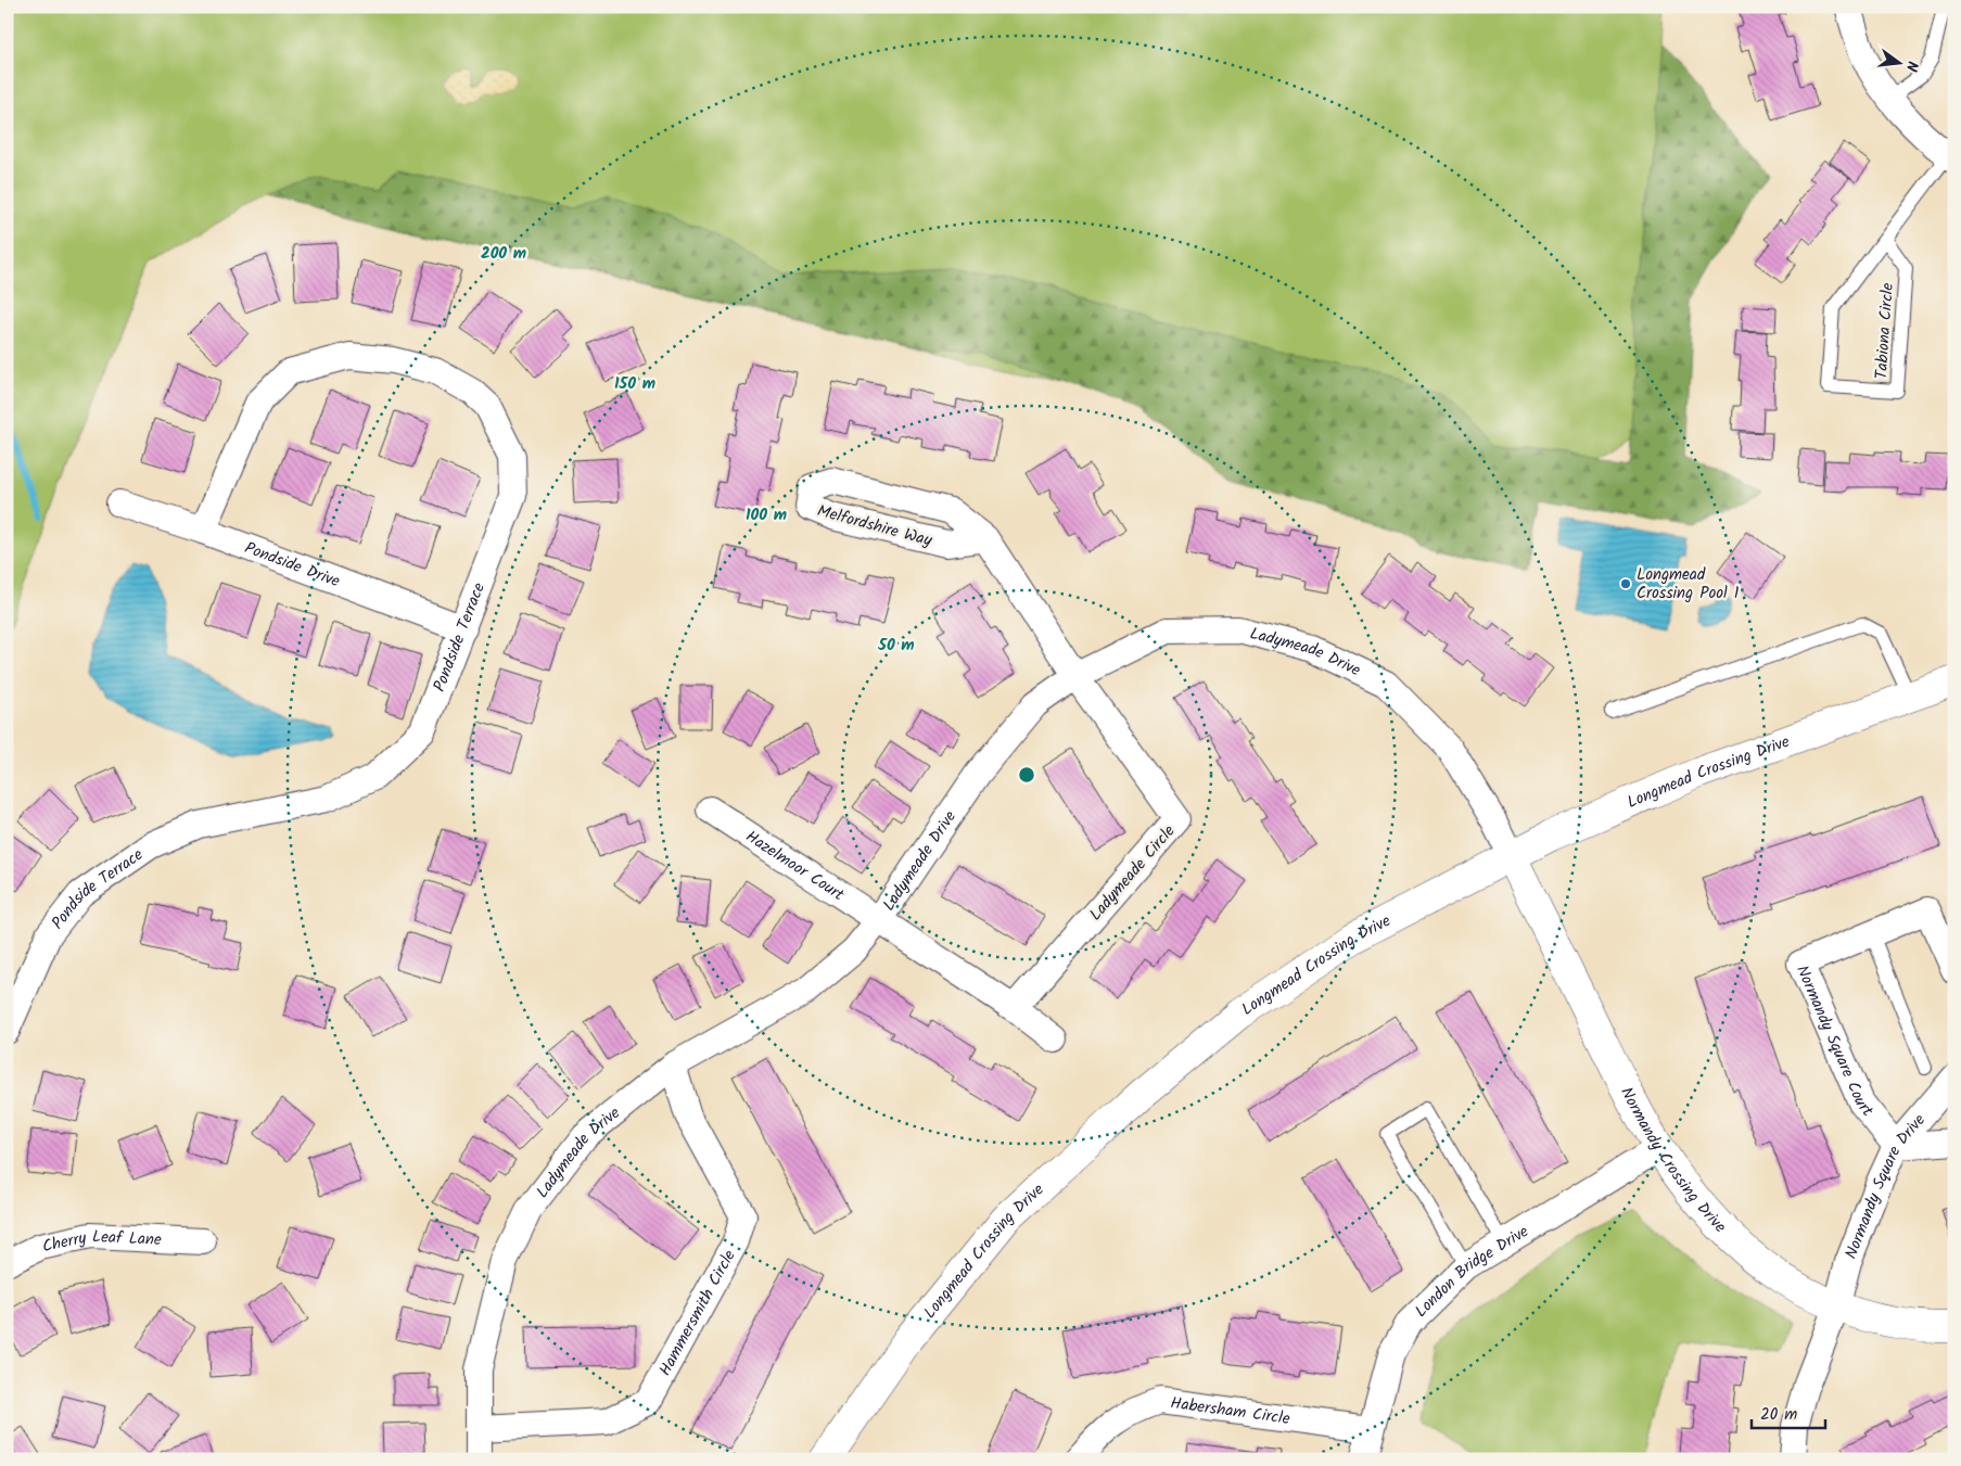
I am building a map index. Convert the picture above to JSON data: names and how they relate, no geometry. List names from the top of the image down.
{
  "streets": {
    "street": [
      "Melfordshire Way",
      "Pondside Drive",
      "Pondside Terrace",
      "Ladymeade Drive",
      "Longmead Crossing Drive",
      "Hazelmoor Court",
      "Ladymeade Circle",
      "Normandy Square Court",
      "Normandy Crossing Drive",
      "Normandy Square Drive",
      "Cherry Leaf Lane",
      "London Bridge Drive",
      "Hammersmith Circle",
      "Habersham Circle"
    ],
    "lane": ["Tabiona Circle"]
  },
  "crossings": [
    ["Melfordshire Way", "Ladymeade Drive"],
    ["Melfordshire Way", "Ladymeade Circle"],
    ["Pondside Drive", "Pondside Terrace"],
    ["Ladymeade Drive", "Longmead Crossing Drive"],
    ["Ladymeade Drive", "Hazelmoor Court"],
    ["Ladymeade Drive", "Ladymeade Circle"],
    ["Ladymeade Drive", "Normandy Crossing Drive"],
    ["Ladymeade Drive", "Hammersmith Circle"],
    ["Longmead Crossing Drive", "Normandy Crossing Drive"],
    ["Normandy Square Court", "Normandy Square Drive"],
    ["Normandy Crossing Drive", "Normandy Square Drive"],
    ["Normandy Crossing Drive", "London Bridge Drive"],
    ["London Bridge Drive", "Habersham Circle"]
  ],
  "places": ["Longmead Crossing Pool 1"],
  "scale_bar": "20 m",
  "north": "right",
  "rings": [
    "200 m",
    "150 m",
    "100 m",
    "50 m"
  ]
}
